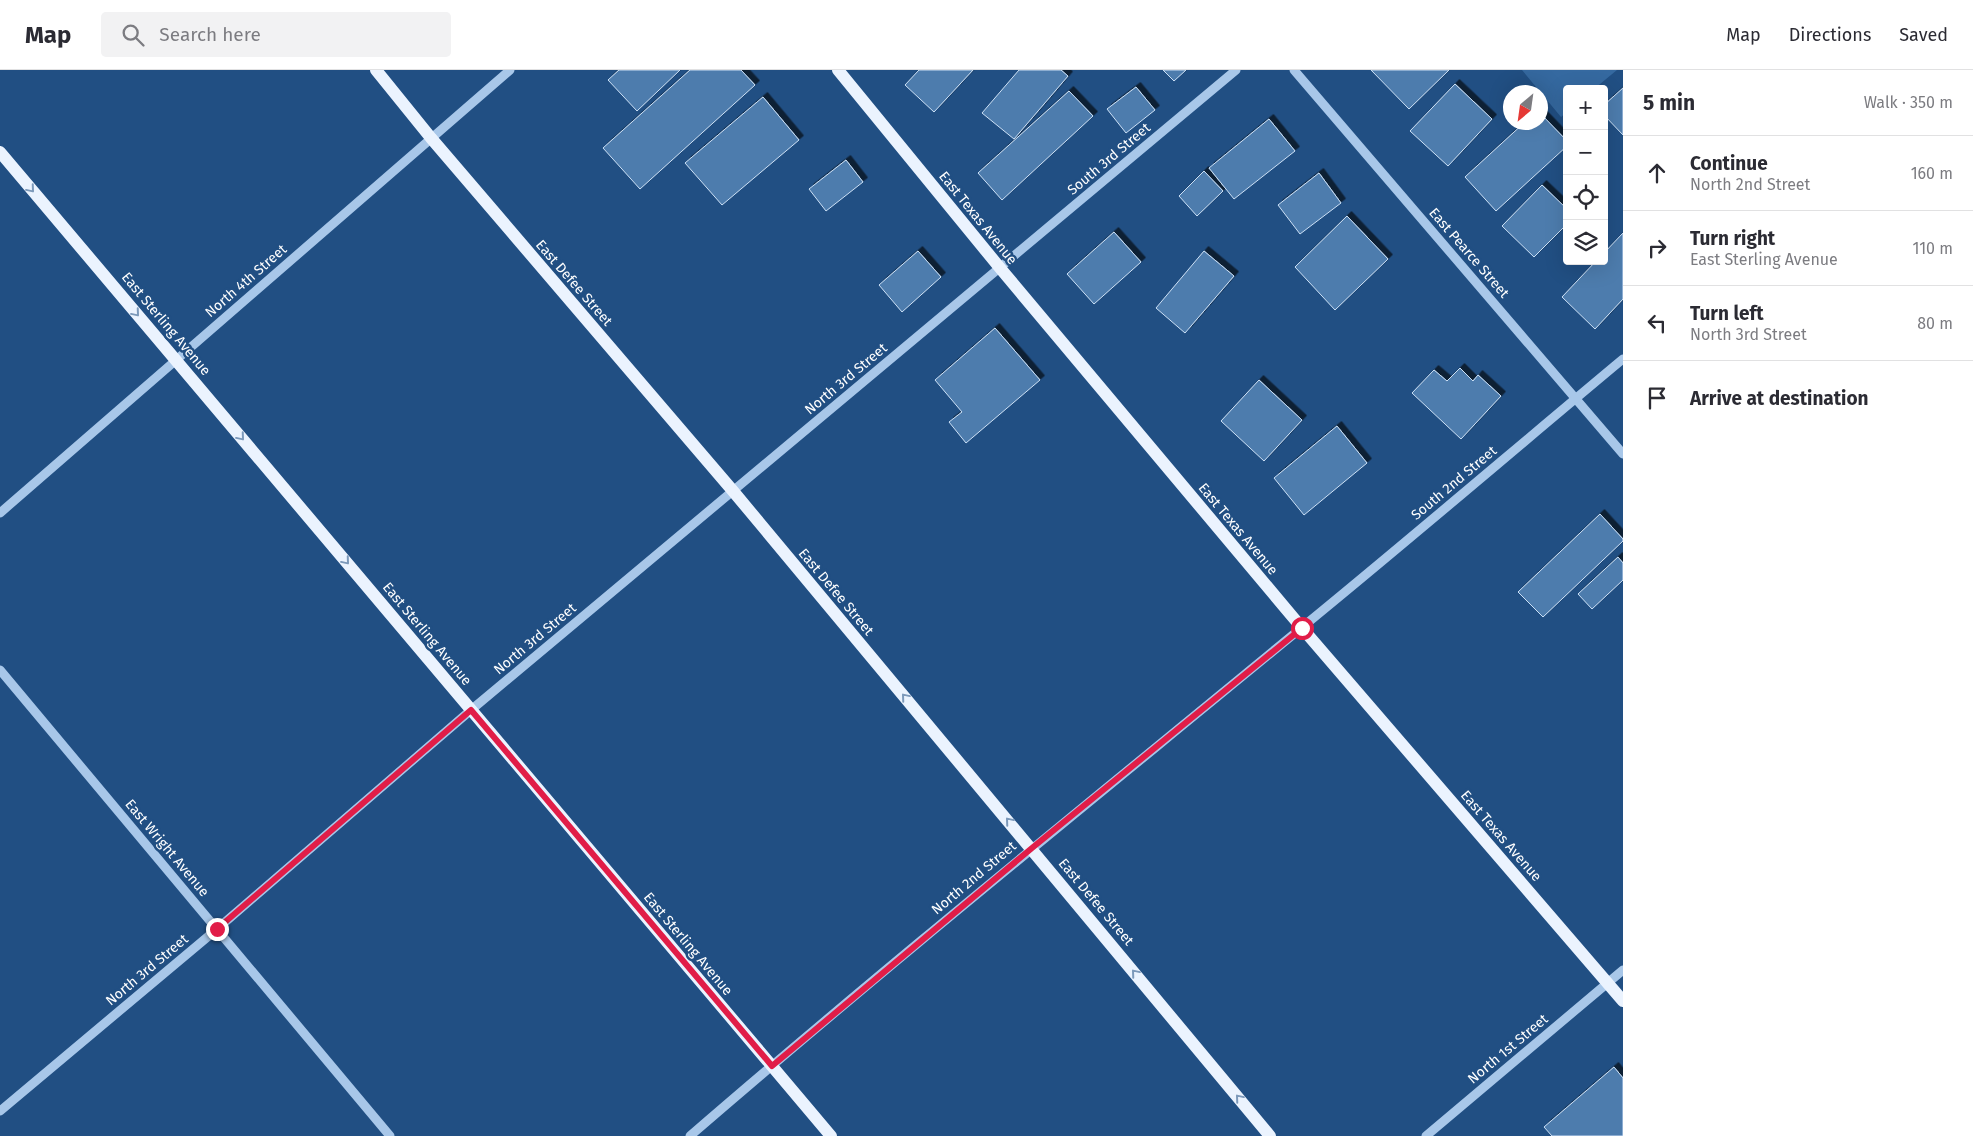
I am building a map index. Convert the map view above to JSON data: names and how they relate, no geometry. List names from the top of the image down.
{
  "streets": {
    "main road": ["East Texas Avenue", "East Defee Street", "East Sterling Avenue"],
    "street": [
      "South 3rd Street",
      "East Pearce Street",
      "North 4th Street",
      "North 3rd Street",
      "South 2nd Street",
      "East Wright Avenue",
      "North 2nd Street",
      "North 1st Street"
    ]
  },
  "crossings": [
    ["South 3rd Street", "East Texas Avenue"],
    ["South 3rd Street", "North 3rd Street"],
    ["East Texas Avenue", "North 3rd Street"],
    ["East Texas Avenue", "South 2nd Street"],
    ["East Texas Avenue", "North 2nd Street"],
    ["East Texas Avenue", "North 1st Street"],
    ["East Pearce Street", "South 2nd Street"],
    ["North 4th Street", "East Defee Street"],
    ["North 4th Street", "East Sterling Avenue"],
    ["East Defee Street", "North 3rd Street"],
    ["East Defee Street", "North 2nd Street"],
    ["East Sterling Avenue", "North 3rd Street"],
    ["East Sterling Avenue", "North 2nd Street"],
    ["North 3rd Street", "East Wright Avenue"],
    ["South 2nd Street", "North 2nd Street"]
  ],
  "one_way": ["East Defee Street", "East Sterling Avenue"],
  "north": "bottom left",
  "page": {
    "header": "Map",
    "search": "Search here",
    "nav": ["Map", "Directions", "Saved"],
    "heading": ["5 min", "Walk · 350 m"],
    "map_buttons": ["+", "−"],
    "list": [
      ["Continue", "North 2nd Street", "160 m"],
      ["Turn right", "East Sterling Avenue", "110 m"],
      ["Turn left", "North 3rd Street", "80 m"],
      "Arrive at destination"
    ]
  }
}
